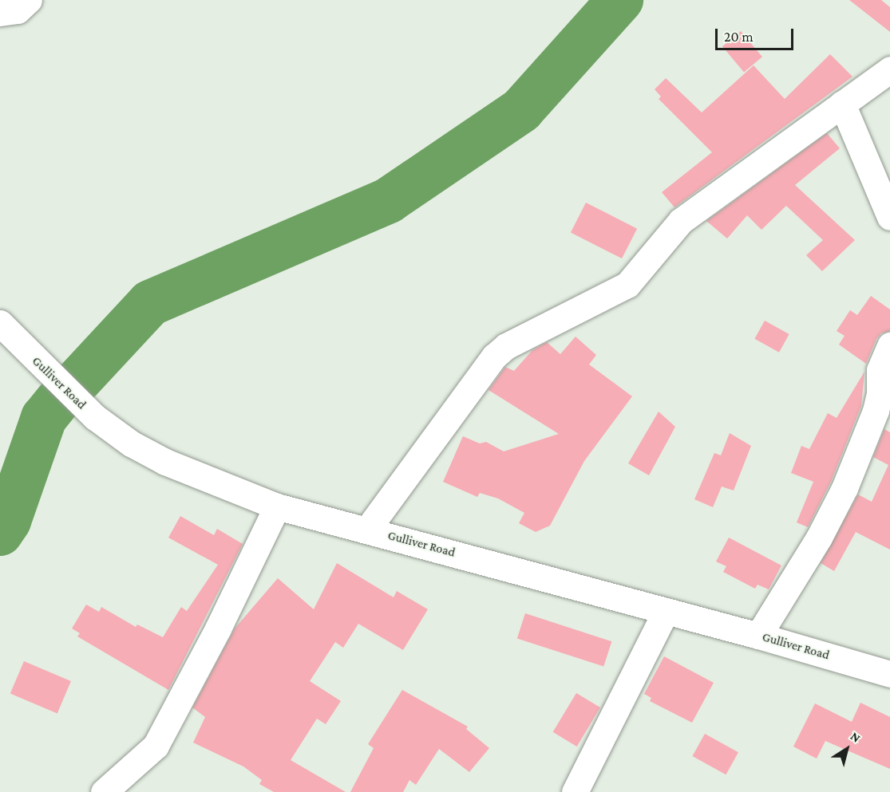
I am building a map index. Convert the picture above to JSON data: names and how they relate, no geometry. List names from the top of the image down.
{
  "streets": {
    "street": ["Gulliver Road"]
  },
  "scale_bar": "20 m",
  "north": "top right"
}
